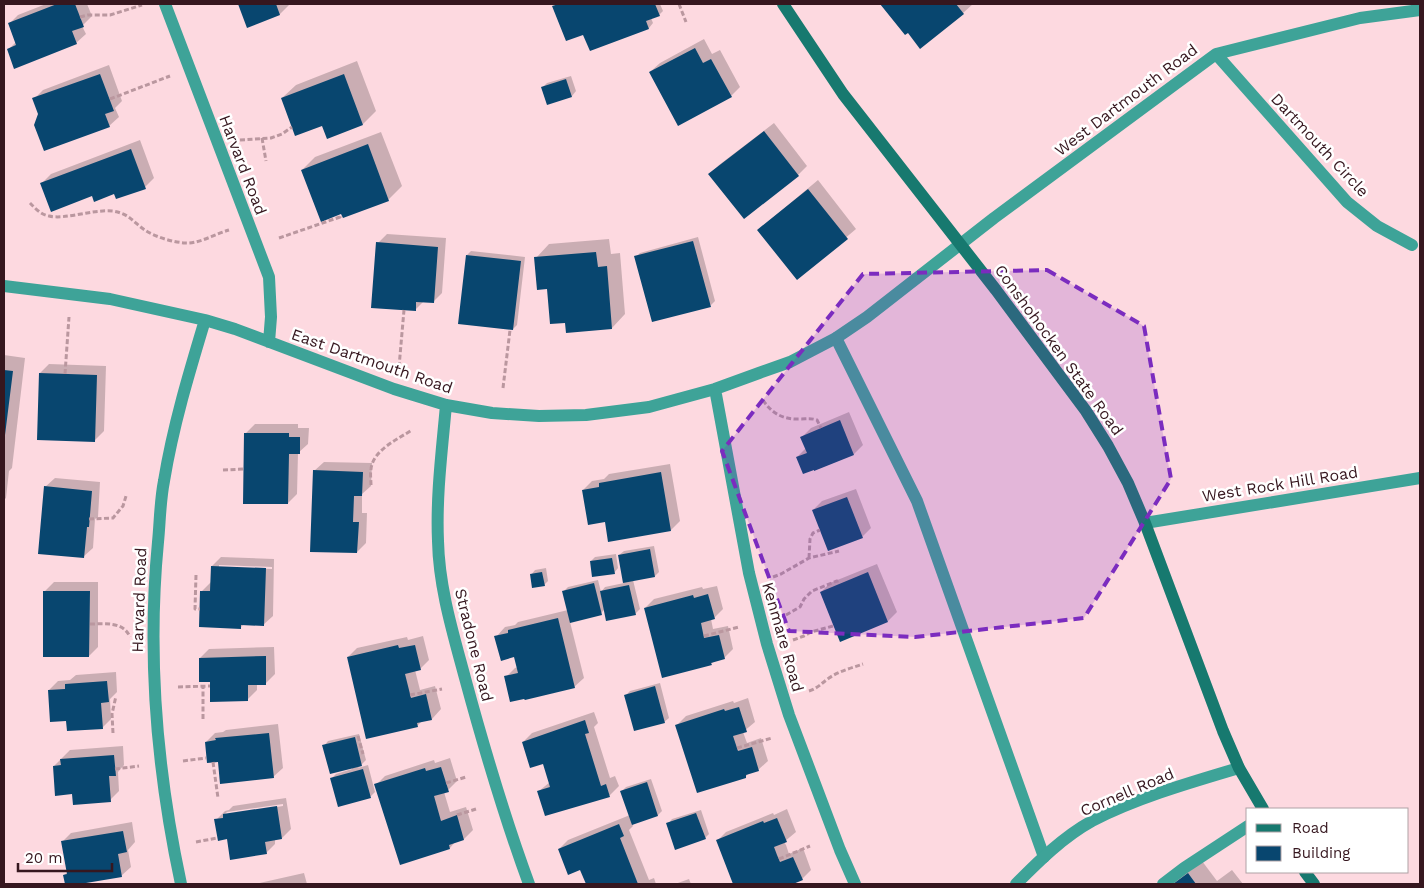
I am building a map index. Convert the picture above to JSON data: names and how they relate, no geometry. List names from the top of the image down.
{
  "streets": {
    "main road": ["Conshohocken State Road"],
    "street": [
      "West Dartmouth Road",
      "Dartmouth Circle",
      "Harvard Road",
      "East Dartmouth Road",
      "West Rock Hill Road",
      "Kenmare Road",
      "Stradone Road",
      "Cornell Road"
    ]
  },
  "crossings": [
    ["West Dartmouth Road", "Dartmouth Circle"],
    ["West Dartmouth Road", "Conshohocken State Road"],
    ["West Dartmouth Road", "East Dartmouth Road"],
    ["Harvard Road", "East Dartmouth Road"],
    ["Conshohocken State Road", "East Dartmouth Road"],
    ["Conshohocken State Road", "West Rock Hill Road"],
    ["Conshohocken State Road", "Cornell Road"],
    ["East Dartmouth Road", "Kenmare Road"],
    ["East Dartmouth Road", "Stradone Road"]
  ],
  "legend": ["Road", "Building"],
  "scale_bar": "20 m"
}
